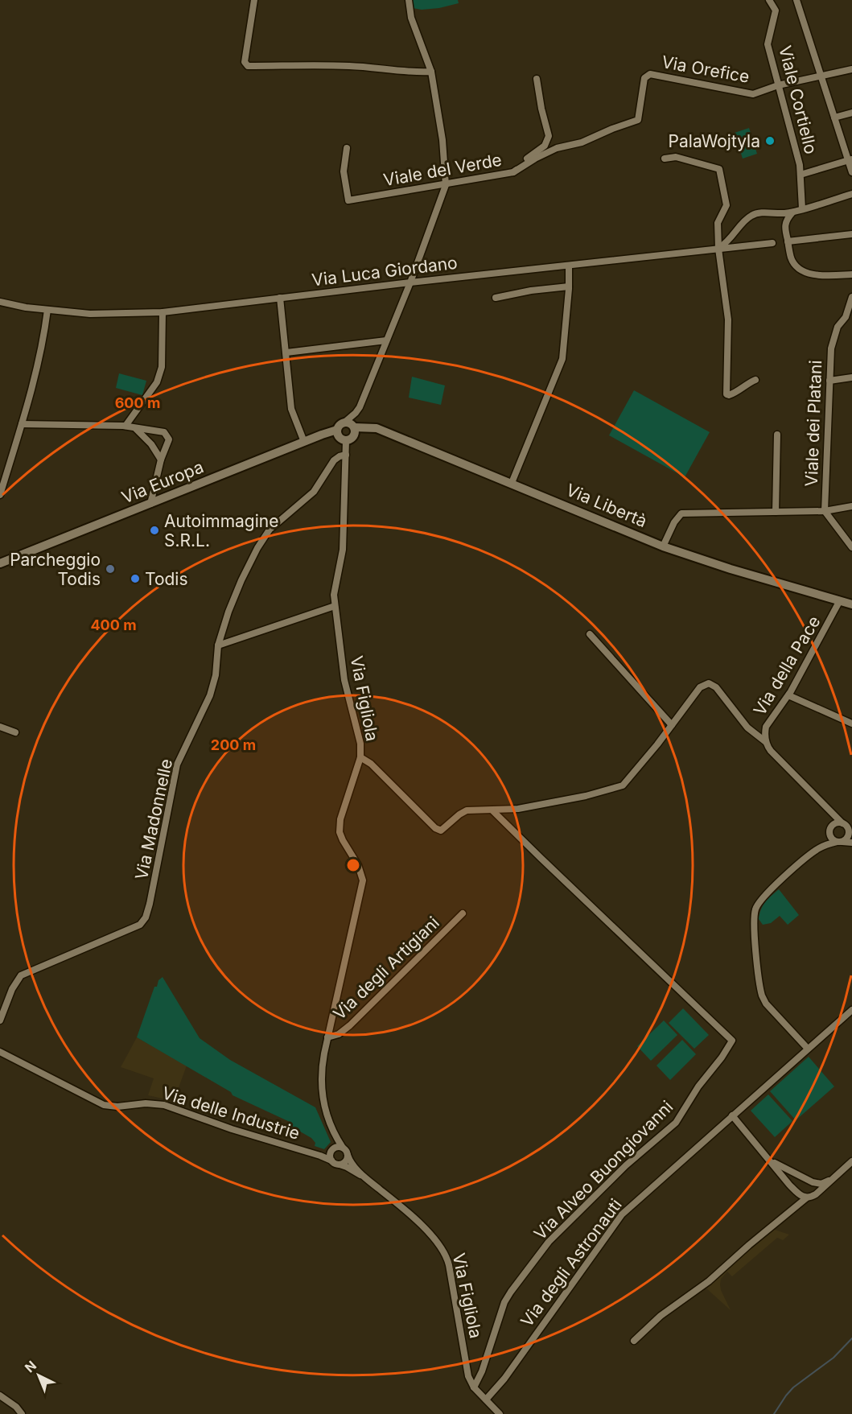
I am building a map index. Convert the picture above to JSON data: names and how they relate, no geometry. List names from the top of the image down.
{
  "streets": {
    "street": [
      "Via Orefice",
      "Viale Cortiello",
      "Viale del Verde",
      "Via Luca Giordano",
      "Viale dei Platani",
      "Via Europa",
      "Via Libertà",
      "Via della Pace",
      "Via Figliola",
      "Via Madonnelle",
      "Via degli Artigiani",
      "Via delle Industrie",
      "Via Alveo Buongiovanni",
      "Via degli Astronauti"
    ]
  },
  "crossings": [
    ["Via Orefice", "Viale Cortiello"],
    ["Via Orefice", "Viale del Verde"],
    ["Via Europa", "Via Libertà"],
    ["Via Europa", "Via Figliola"],
    ["Via Libertà", "Via della Pace"],
    ["Via Libertà", "Via Figliola"],
    ["Via Figliola", "Via Madonnelle"],
    ["Via Figliola", "Via degli Artigiani"],
    ["Via Figliola", "Via delle Industrie"],
    ["Via Figliola", "Via Alveo Buongiovanni"],
    ["Via Figliola", "Via degli Astronauti"]
  ],
  "places": [
    "PalaWojtyla",
    "Autoimmagine S.R.L.",
    "Parcheggio Todis",
    "Todis"
  ],
  "north": "top left",
  "rings": ["600 m", "400 m", "200 m"]
}
